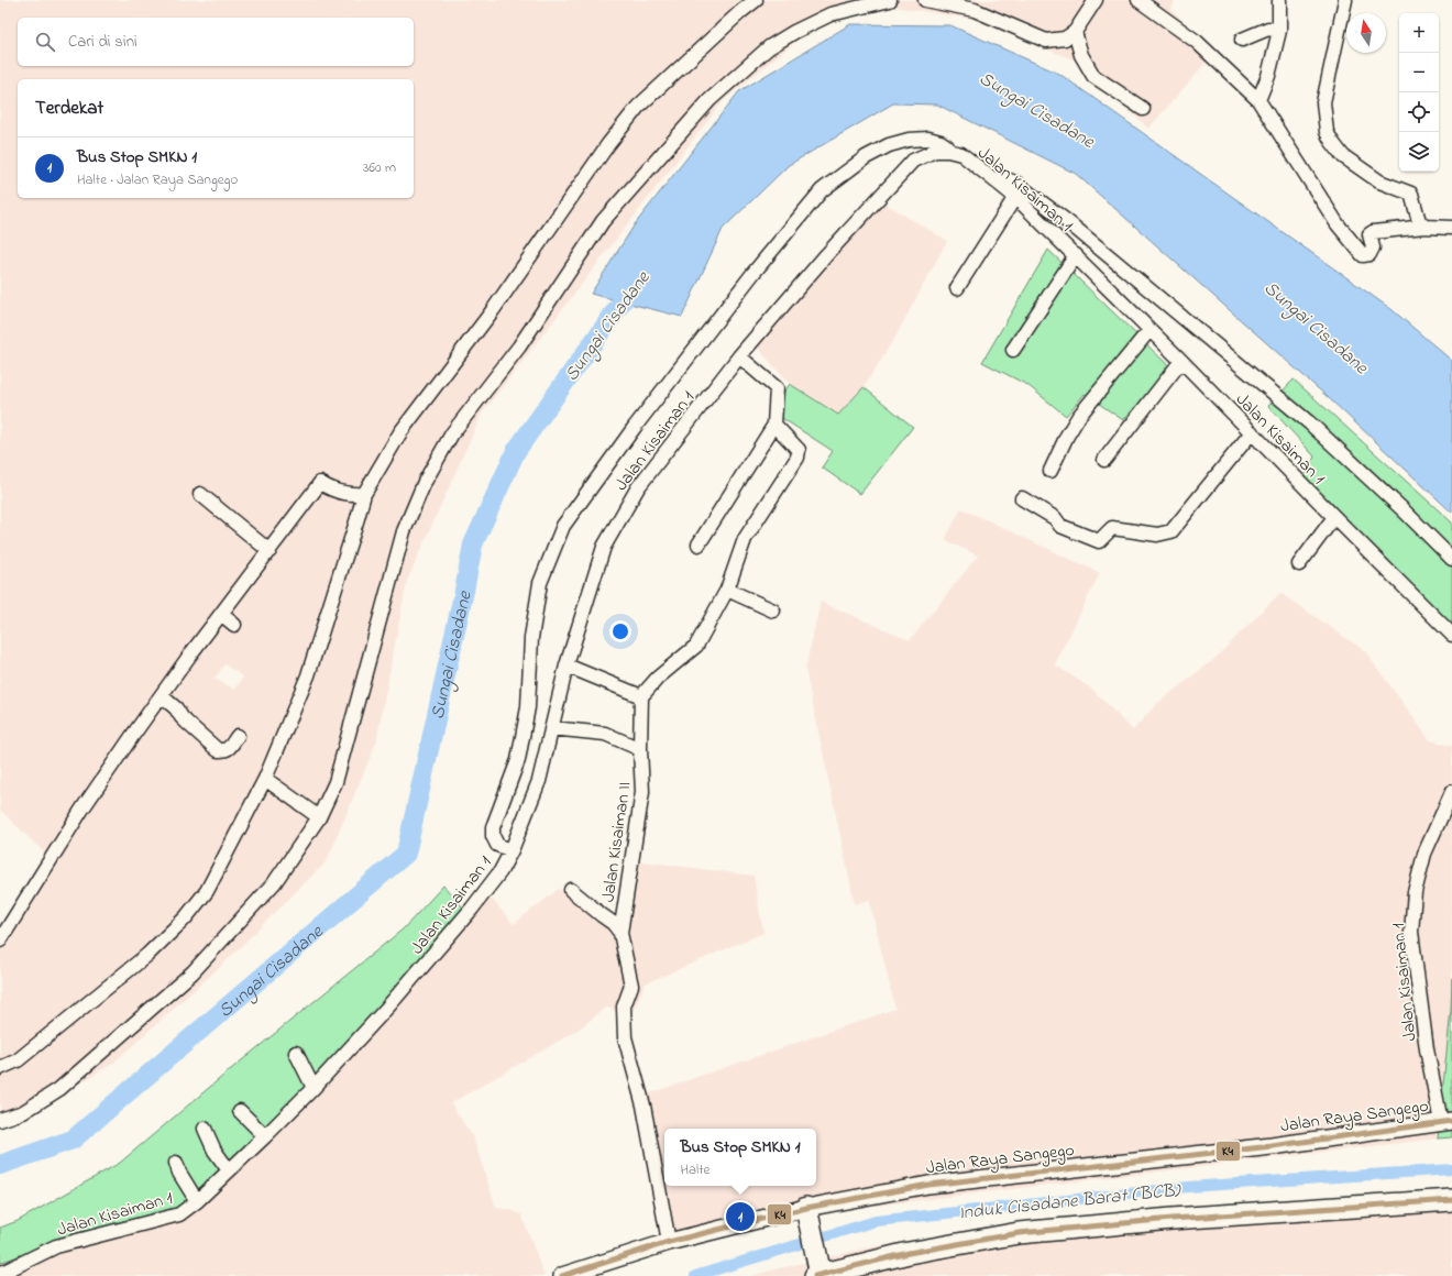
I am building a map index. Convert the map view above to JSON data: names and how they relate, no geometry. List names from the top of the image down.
{
  "streets": {
    "street": ["Jalan Kisaiman 1", "Jalan Kisaiman II", "Jalan Raya Sangego"]
  },
  "crossings": [
    ["Jalan Kisaiman 1", "Jalan Raya Sangego"],
    ["Jalan Kisaiman II", "Jalan Raya Sangego"]
  ],
  "water": ["Sungai Cisadane", "Induk Cisadane Barat (BCB)"],
  "lines": ["transit line K4"],
  "north": "top",
  "page": {
    "map_buttons": ["+", "−"],
    "search": "Cari di sini",
    "heading": "Terdekat",
    "list": [
      {
        "mark": "1",
        "name": "Bus Stop SMKN 1",
        "note": "Halte · Jalan Raya Sangego",
        "value": "360 m"
      }
    ],
    "popup": ["Bus Stop SMKN 1", "Halte"],
    "pins": "1"
  }
}
